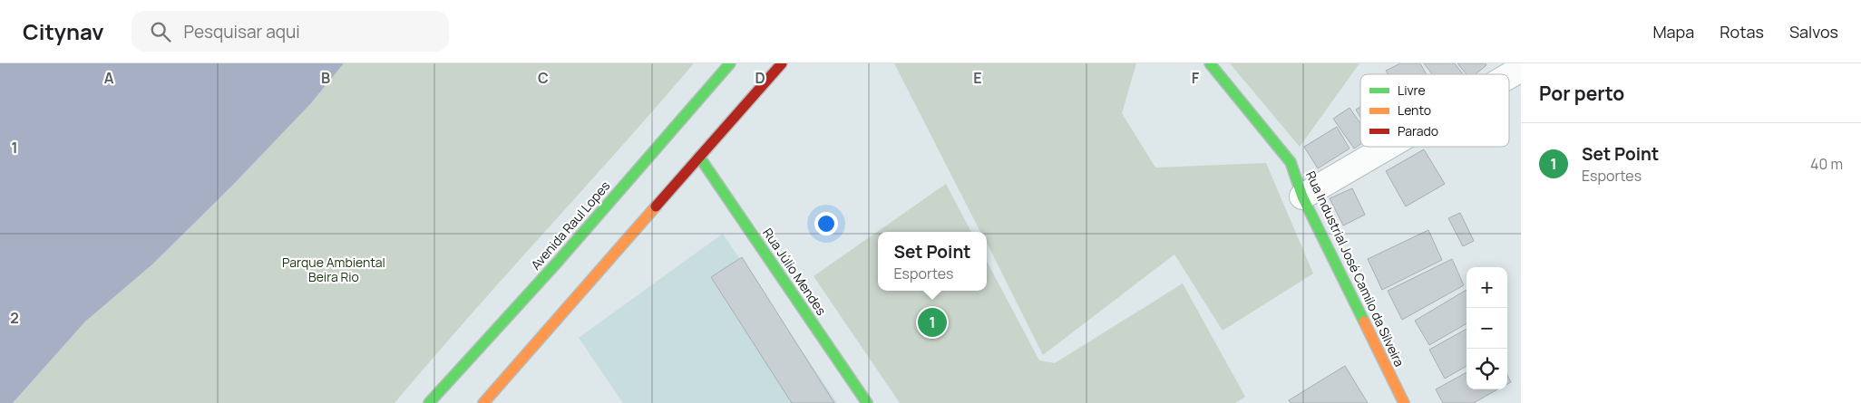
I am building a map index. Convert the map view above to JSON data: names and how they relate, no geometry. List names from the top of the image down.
{
  "streets": {
    "main road": ["Avenida Raul Lopes", "Rua Industrial José Camilo da Silveira", "Rua Júlio Mendes"]
  },
  "parks": ["Parque Ambiental Beira Rio"],
  "legend": ["Livre", "Lento", "Parado"],
  "page": {
    "header": "Citynav",
    "search": "Pesquisar aqui",
    "nav": ["Mapa", "Rotas", "Salvos"],
    "heading": "Por perto",
    "list": [
      {
        "mark": "1",
        "name": "Set Point",
        "note": "Esportes",
        "value": "40 m"
      }
    ],
    "popup": ["Set Point", "Esportes"],
    "map_buttons": ["+", "−"],
    "pins": "1"
  },
  "grid": {
    "columns": [
      "A",
      "B",
      "C",
      "D",
      "E",
      "F"
    ],
    "rows": ["1", "2"]
  }
}
